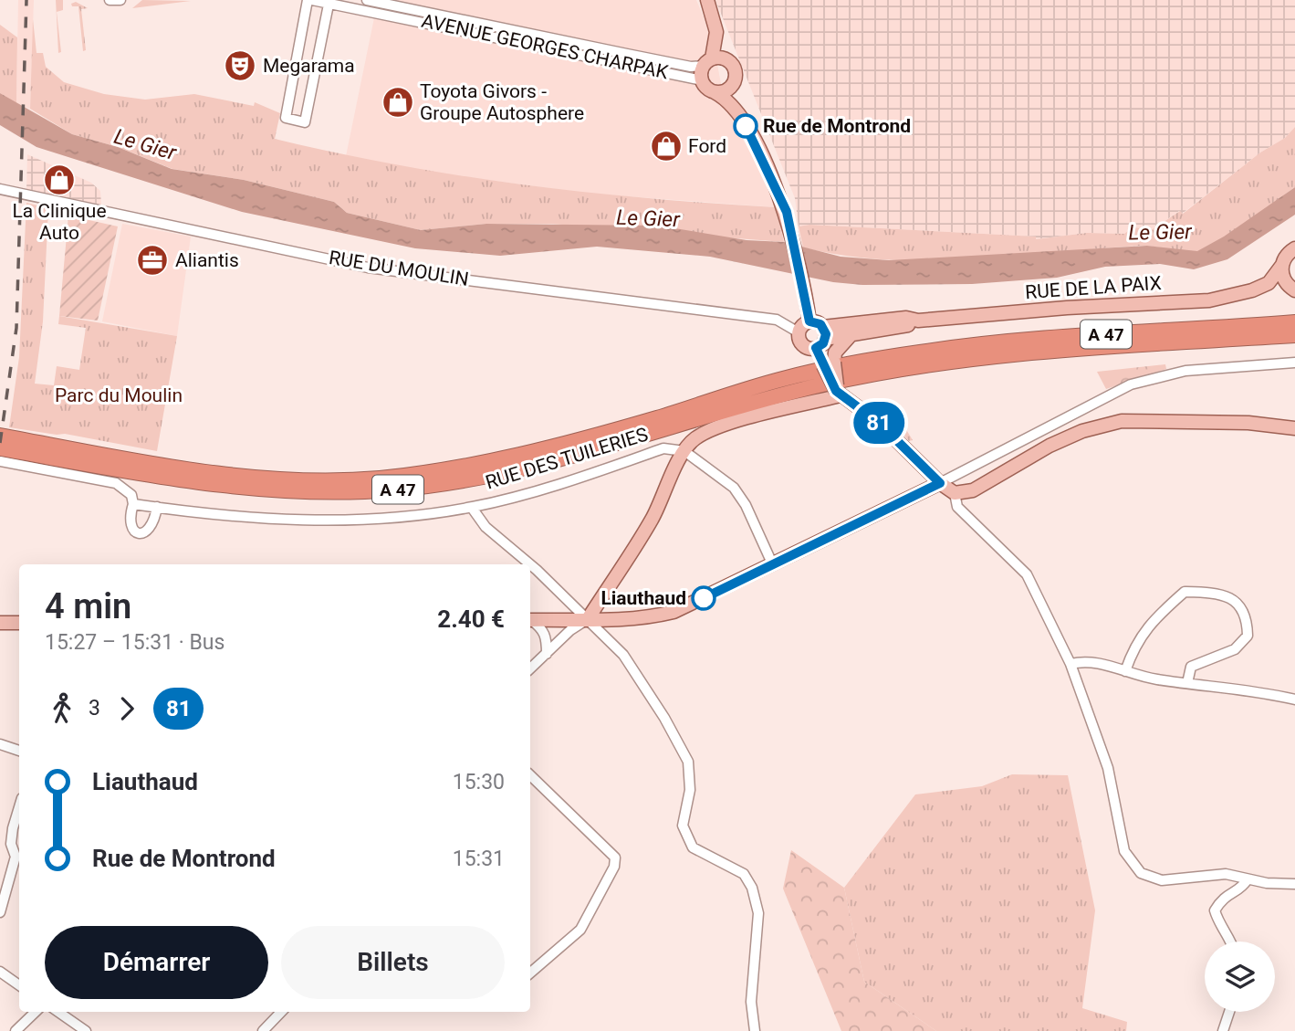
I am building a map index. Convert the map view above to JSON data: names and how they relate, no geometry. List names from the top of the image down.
{
  "streets": {
    "highway": ["A 47"],
    "main road": ["RUE DE LA PAIX"],
    "street": ["AVENUE GEORGES CHARPAK", "RUE DU MOULIN", "RUE DES TUILERIES"]
  },
  "water": ["Le Gier"],
  "parks": ["Parc du Moulin"],
  "places": {
    "theatre": ["Megarama"],
    "shop": ["Toyota Givors - Groupe Autosphere", "Ford", "La Clinique Auto"],
    "other": ["Rue de Montrond", "Liauthaud"],
    "office": ["Aliantis"]
  },
  "lines": ["bus line 81"],
  "page": {
    "on_map": "81",
    "heading": ["4 min", "15:27 – 15:31 · Bus", "2.40 €"],
    "legs": ["3", "81"],
    "list": [
      {
        "name": "Liauthaud",
        "value": "15:30"
      },
      {
        "name": "Rue de Montrond",
        "value": "15:31"
      }
    ],
    "buttons": ["Démarrer", "Billets"]
  }
}
